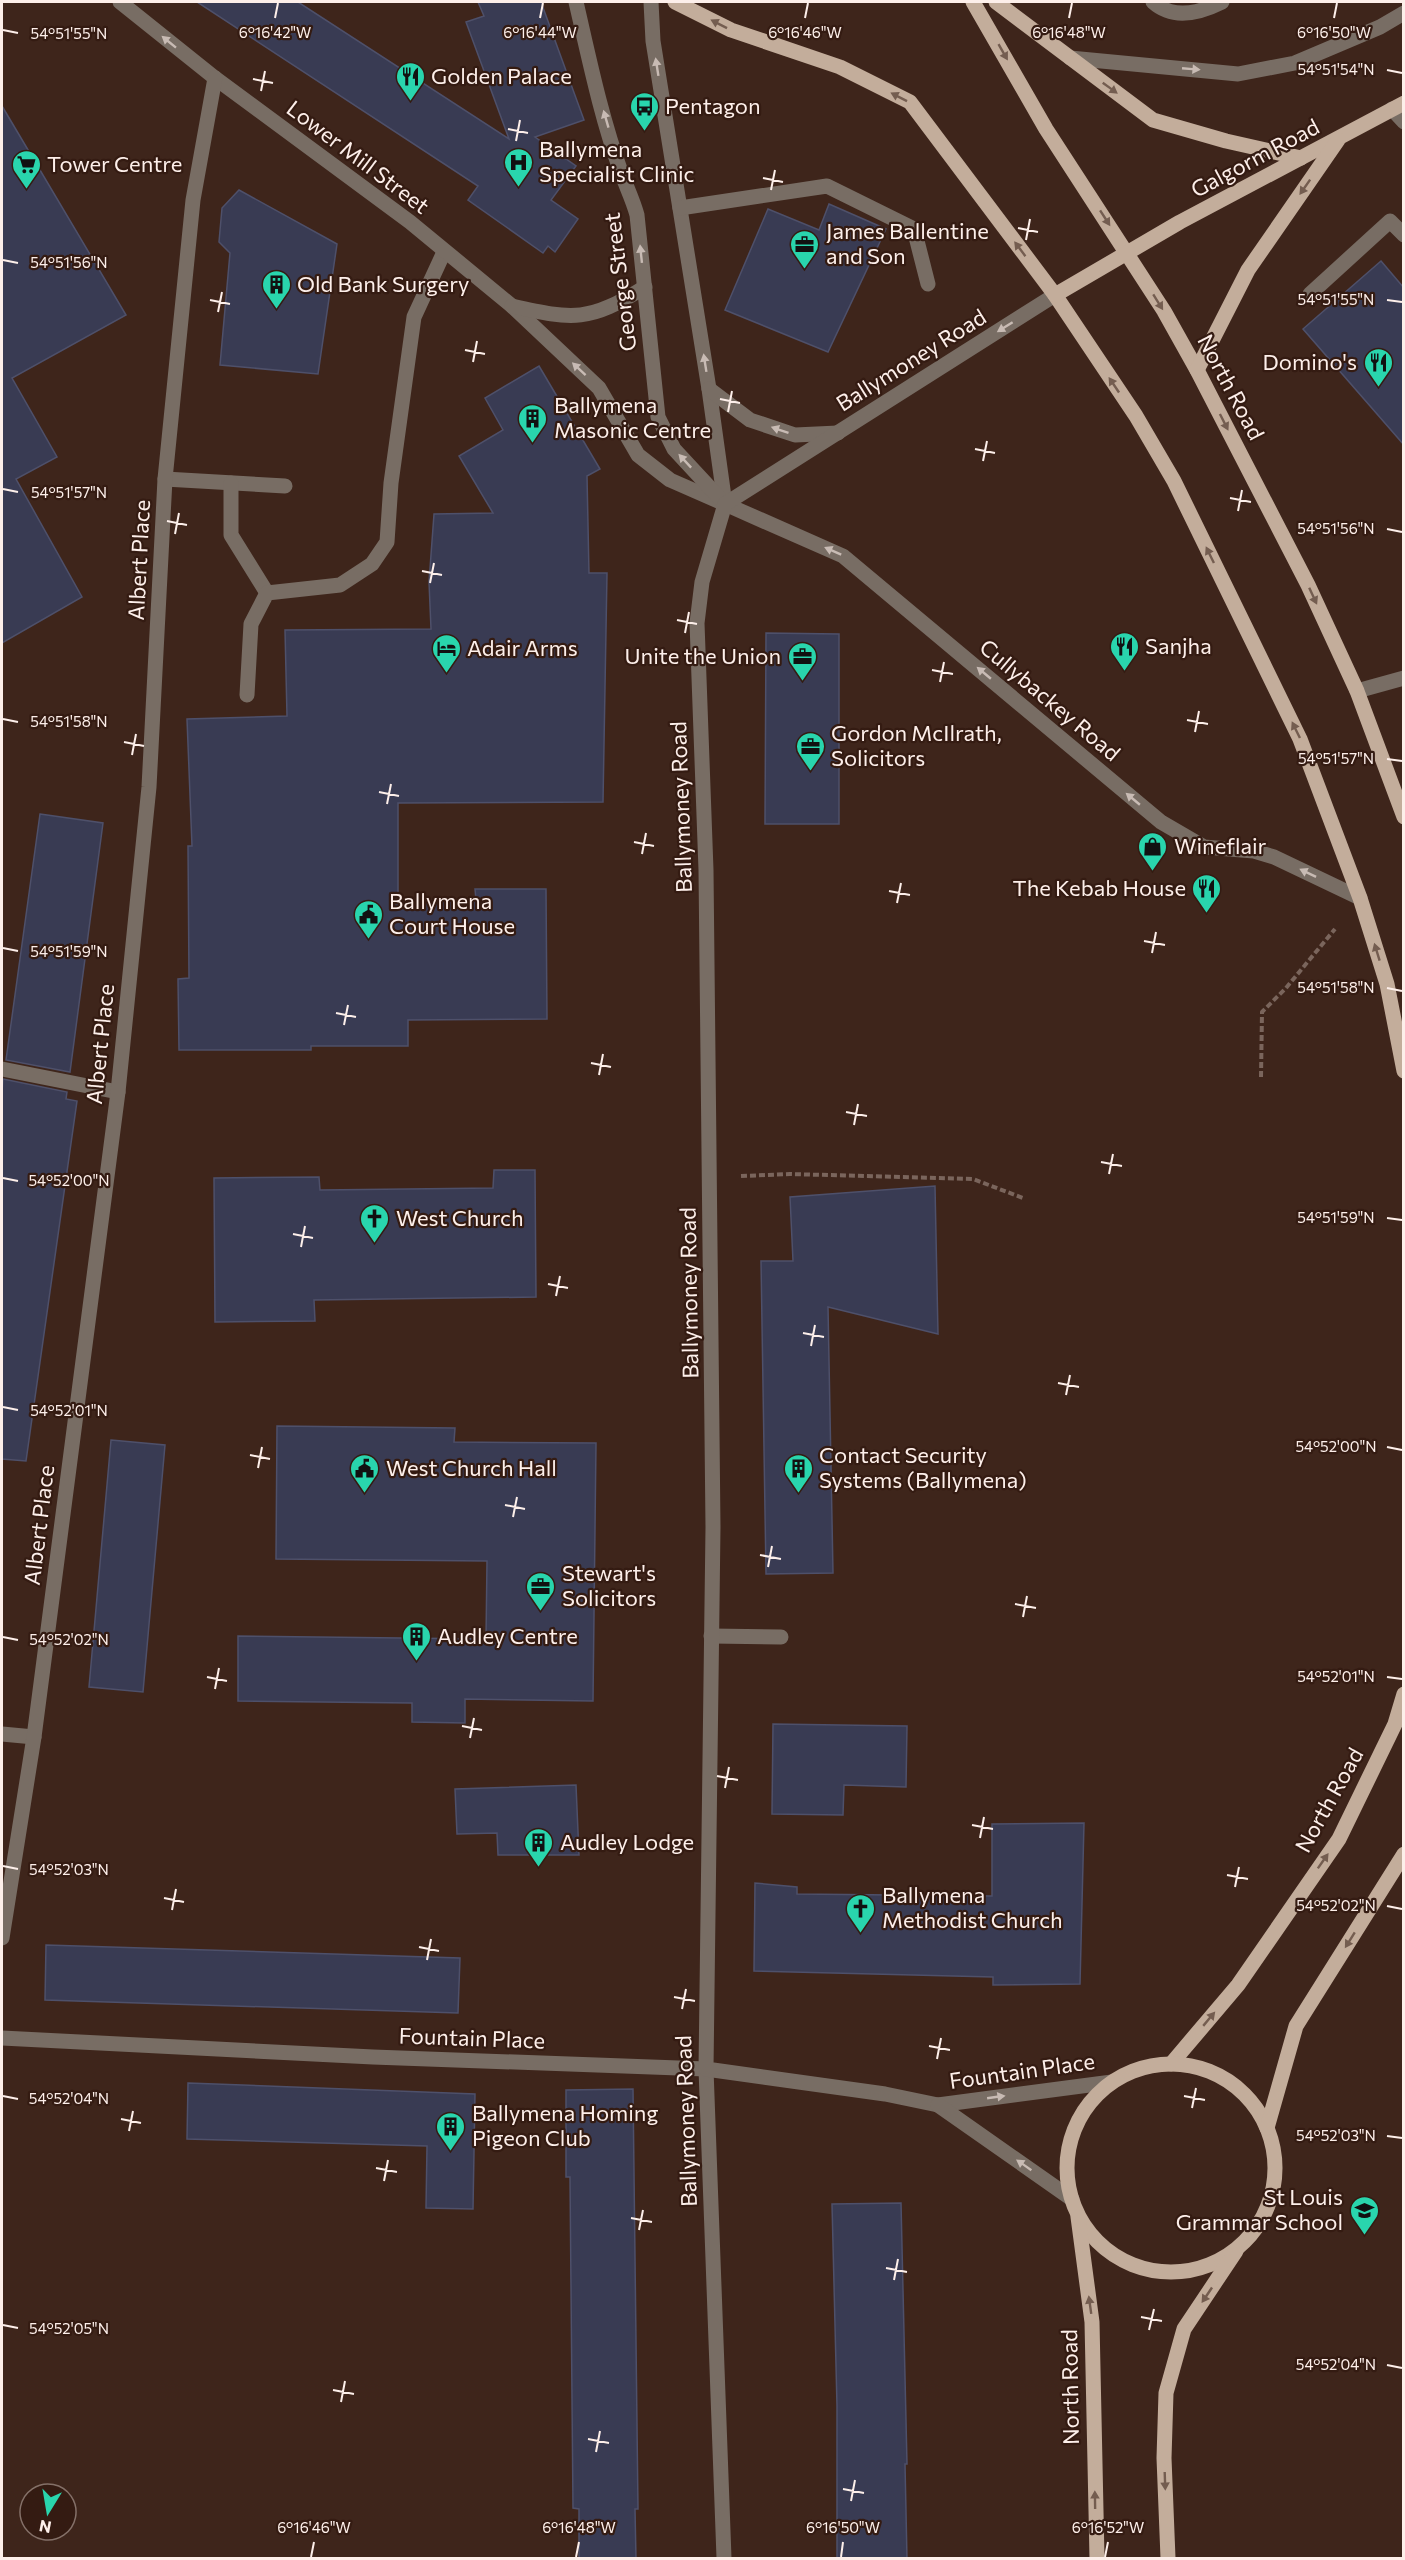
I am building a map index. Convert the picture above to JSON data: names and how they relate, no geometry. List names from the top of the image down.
{
  "streets": {
    "main road": ["Galgorm Road", "Ballymoney Road", "North Road"],
    "street": [
      "Lower Mill Street",
      "George Street",
      "Albert Place",
      "Cullybackey Road",
      "Fountain Place"
    ]
  },
  "crossings": [
    ["Lower Mill Street", "George Street"],
    ["Lower Mill Street", "Ballymoney Road"],
    ["Lower Mill Street", "Albert Place"],
    ["Lower Mill Street", "Cullybackey Road"],
    ["Galgorm Road", "Ballymoney Road"],
    ["Galgorm Road", "North Road"],
    ["George Street", "Ballymoney Road"],
    ["George Street", "Cullybackey Road"],
    ["Ballymoney Road", "North Road"],
    ["Ballymoney Road", "Cullybackey Road"],
    ["Ballymoney Road", "Fountain Place"],
    ["North Road", "Fountain Place"]
  ],
  "one_way": ["Lower Mill Street", "Cullybackey Road"],
  "places": {
    "restaurant": [
      "Golden Palace",
      "Domino's",
      "Sanjha",
      "The Kebab House"
    ],
    "bus stop": ["Pentagon"],
    "hospital": ["Ballymena Specialist Clinic"],
    "supermarket": ["Tower Centre"],
    "office": [
      "James Ballentine and Son",
      "Unite the Union",
      "Gordon McIlrath, Solicitors",
      "Stewart's Solicitors"
    ],
    "building": [
      "Old Bank Surgery",
      "Ballymena Masonic Centre",
      "Contact Security Systems (Ballymena)",
      "Audley Centre",
      "Audley Lodge",
      "Ballymena Homing Pigeon Club"
    ],
    "hotel": ["Adair Arms"],
    "shop": ["Wineflair"],
    "public building": ["Ballymena Court House", "West Church Hall"],
    "church": ["West Church", "Ballymena Methodist Church"],
    "school or university": ["St Louis Grammar School"]
  },
  "north": "bottom",
  "coordinates": [
    "6°16'42\"W",
    "6°16'44\"W",
    "6°16'46\"W",
    "6°16'48\"W",
    "6°16'50\"W",
    "54°51'55\"N",
    "54°51'54\"N",
    "54°51'56\"N",
    "54°51'57\"N",
    "54°51'58\"N",
    "54°51'59\"N",
    "54°52'00\"N",
    "54°52'01\"N",
    "54°52'02\"N",
    "54°52'03\"N",
    "54°52'04\"N",
    "54°52'05\"N",
    "6°16'52\"W"
  ]
}
